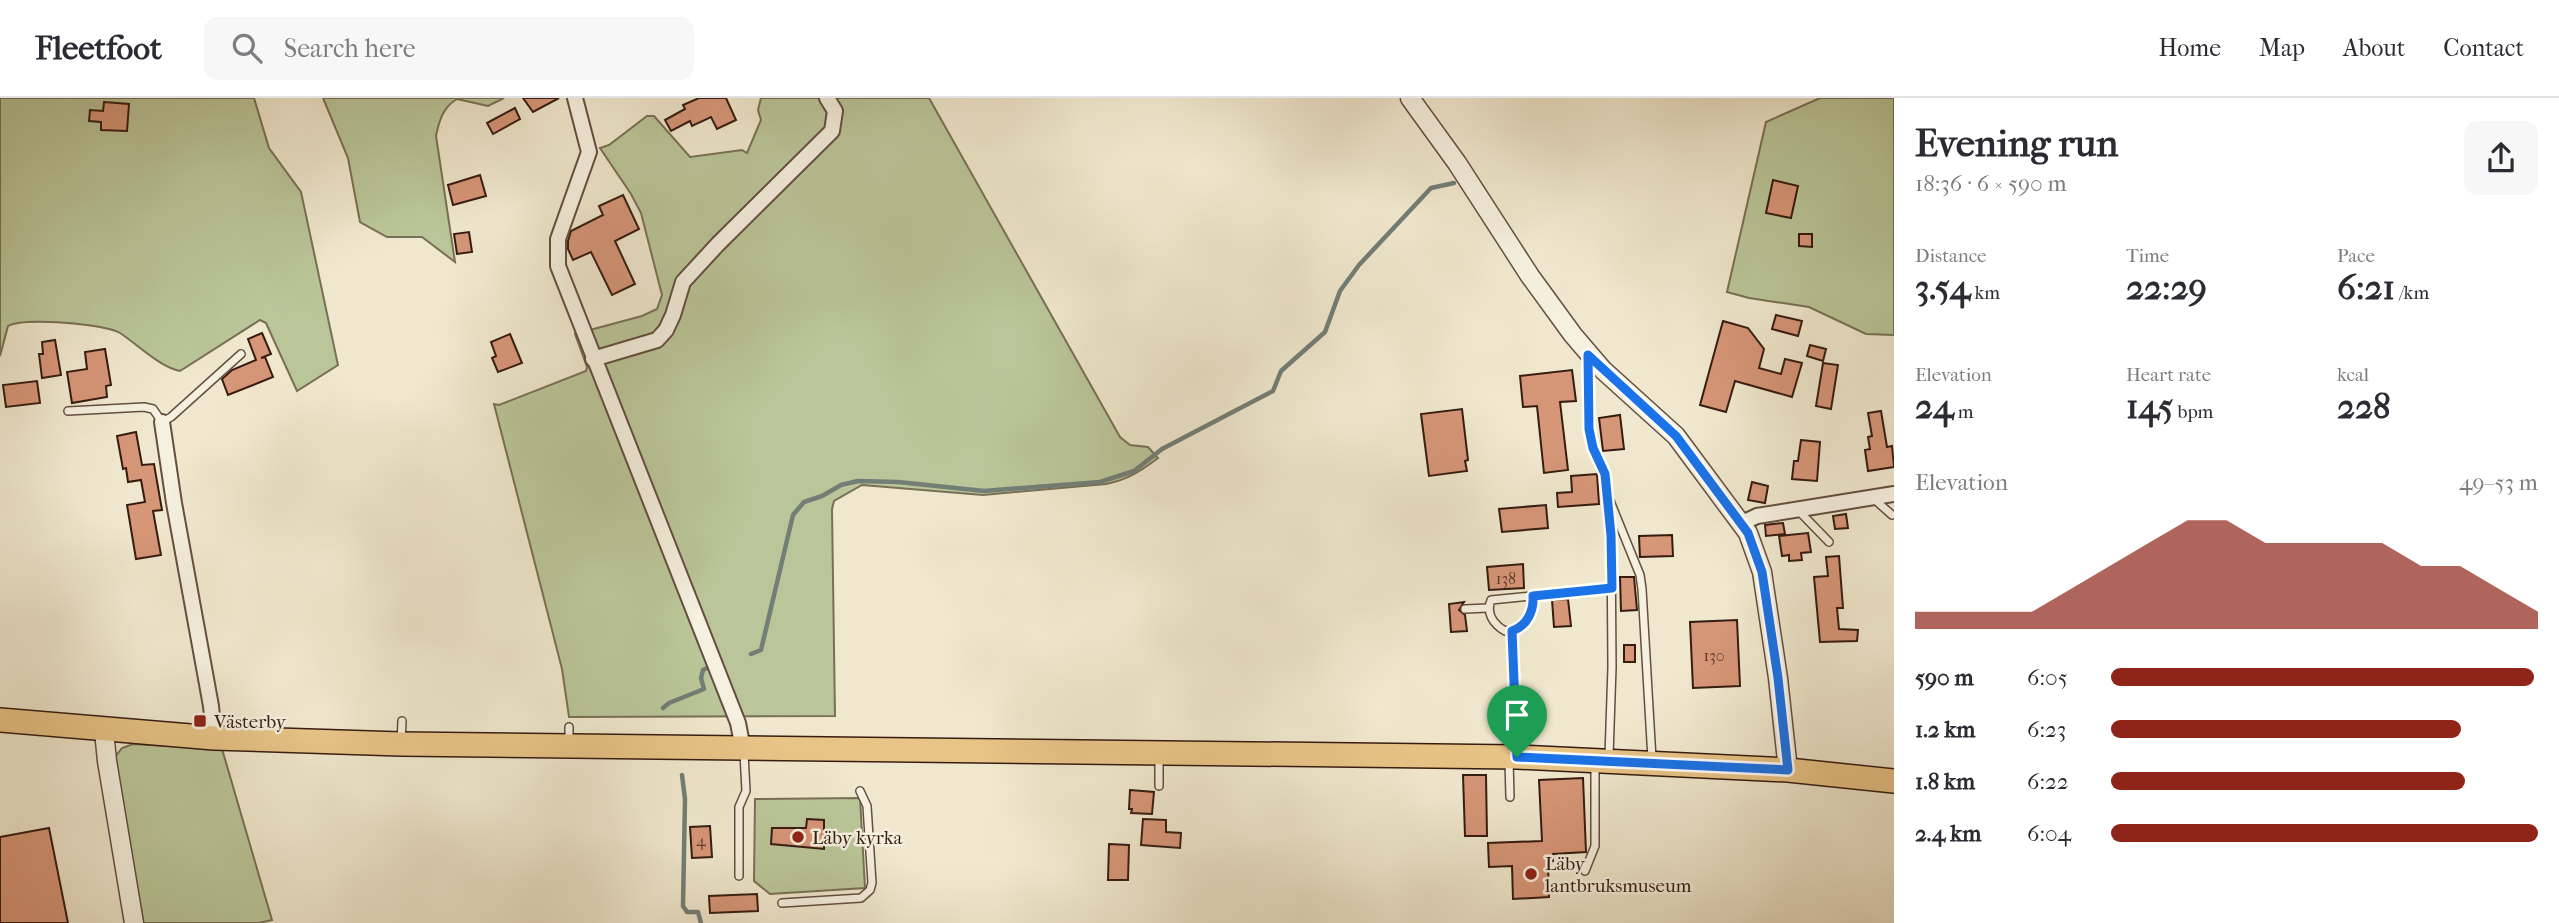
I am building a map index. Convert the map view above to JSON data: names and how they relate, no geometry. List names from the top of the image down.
{
  "places": {
    "transit": ["Västerby"],
    "other": ["Läby kyrka", "Läby lantbruksmuseum"]
  },
  "house_numbers": ["138", "130", "4"],
  "page": {
    "header": "Fleetfoot",
    "search": "Search here",
    "nav": [
      "Home",
      "Map",
      "About",
      "Contact"
    ],
    "heading": ["Evening run", "18:36 · 6 × 590 m"],
    "stats": [
      ["Distance", "3.54 km"],
      ["Time", "22:29"],
      ["Pace", "6:21 /km"],
      ["Elevation", "24 m"],
      ["Heart rate", "145 bpm"],
      ["kcal", "228"]
    ],
    "chart": ["Elevation", "49–53 m"],
    "list": [
      {
        "name": "590 m",
        "note": "6:05"
      },
      {
        "name": "1.2 km",
        "note": "6:23"
      },
      {
        "name": "1.8 km",
        "note": "6:22"
      },
      {
        "name": "2.4 km",
        "note": "6:04"
      }
    ]
  }
}
